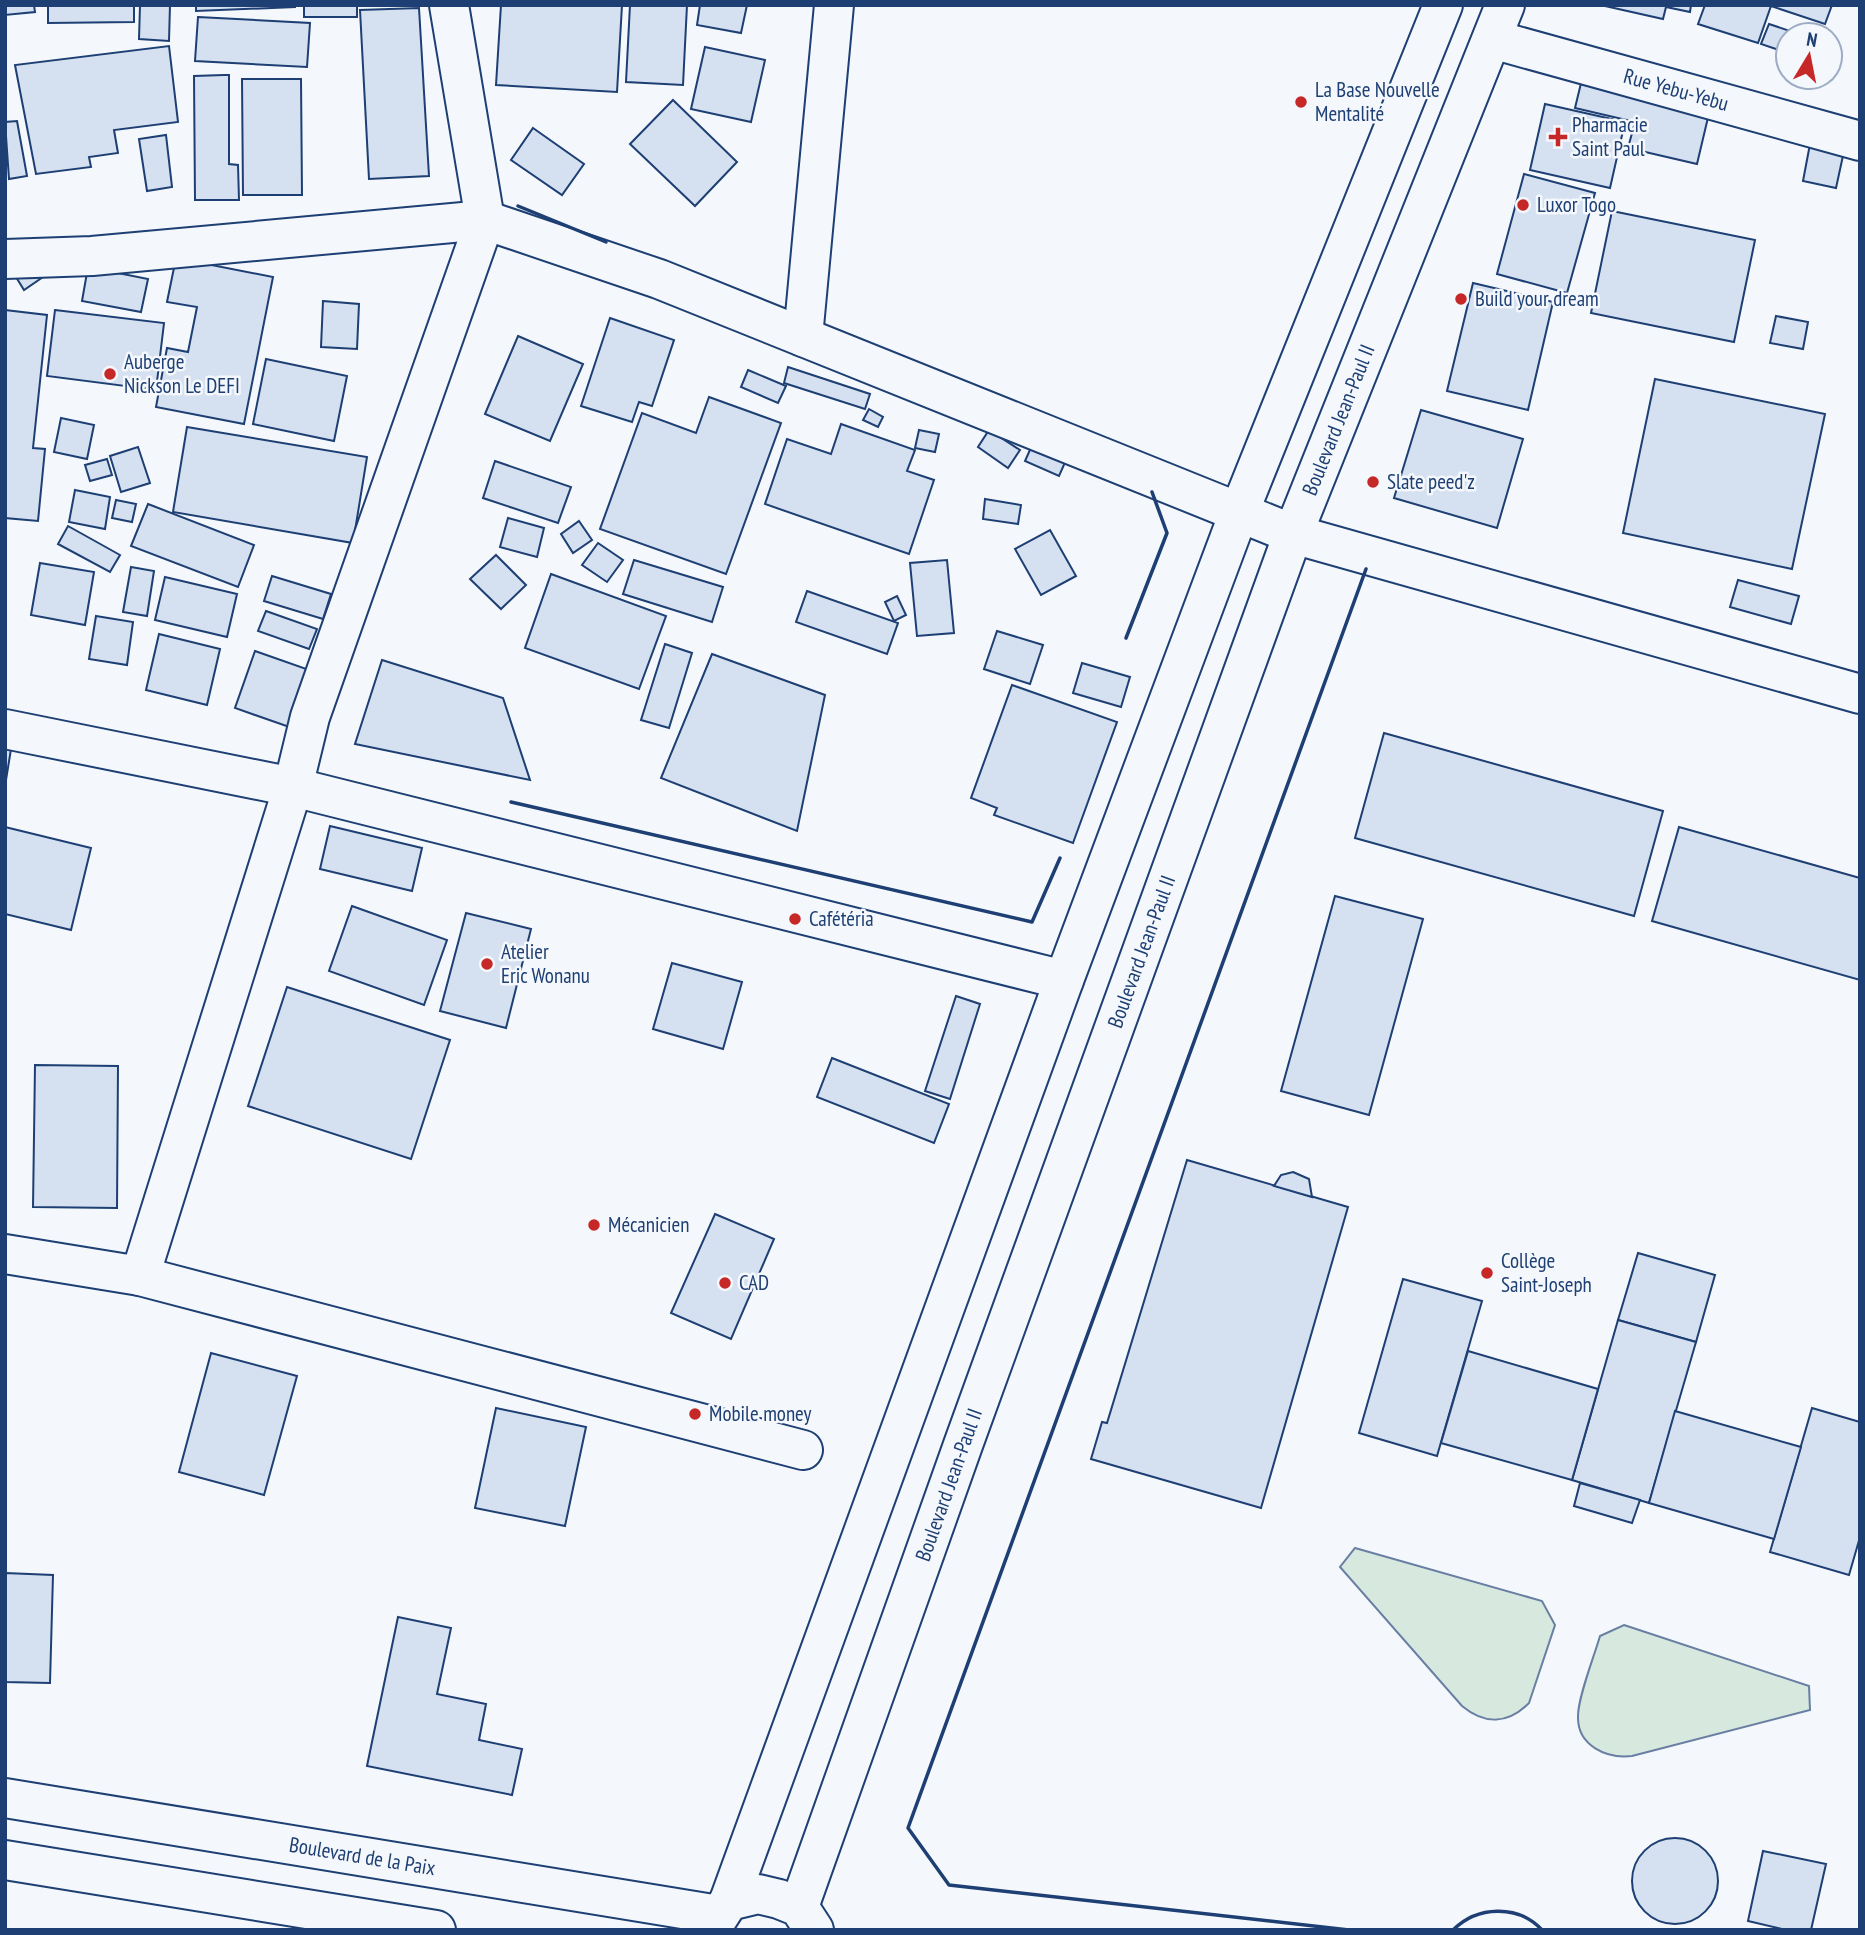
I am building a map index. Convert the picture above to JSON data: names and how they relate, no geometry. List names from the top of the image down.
{
  "streets": {
    "street": ["Rue Yebu-Yebu", "Boulevard Jean-Paul II", "Boulevard de la Paix"]
  },
  "crossings": [
    ["Rue Yebu-Yebu", "Boulevard Jean-Paul II"],
    ["Boulevard Jean-Paul II", "Boulevard de la Paix"]
  ],
  "places": {
    "other": [
      "La Base Nouvelle Mentalité",
      "Luxor Togo",
      "Build your dream",
      "Auberge Nickson Le DEFI",
      "Slate peed'z",
      "Cafétéria",
      "Atelier Eric Wonanu",
      "Mécanicien",
      "Collège Saint-Joseph",
      "CAD",
      "Mobile money"
    ],
    "health": ["Pharmacie Saint Paul"]
  },
  "north": "top"
}
